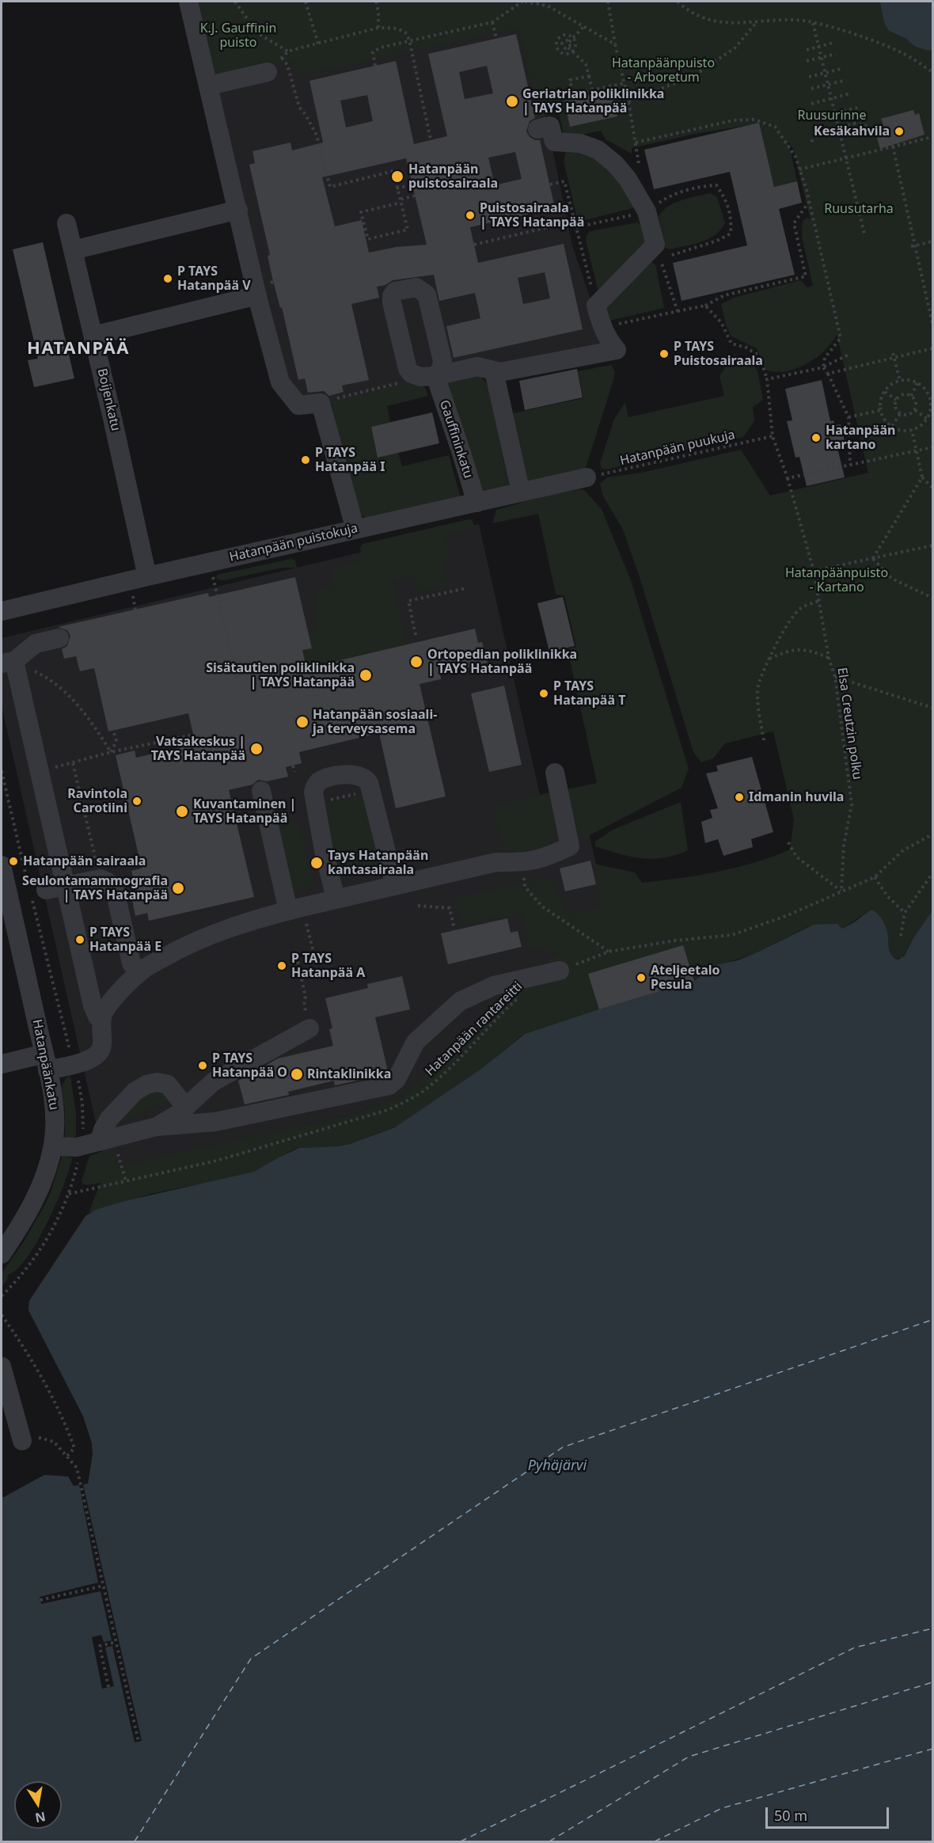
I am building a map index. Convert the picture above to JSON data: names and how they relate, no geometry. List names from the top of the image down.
{
  "streets": {
    "street": [
      "Boijenkatu",
      "Gauffininkatu",
      "Hatanpään puistokuja",
      "Hatanpäänkatu"
    ],
    "path": ["Hatanpään puukuja", "Elsa Creutzin polku", "Hatanpään rantareitti"]
  },
  "crossings": [
    ["Boijenkatu", "Hatanpään puistokuja"],
    ["Gauffininkatu", "Hatanpään puistokuja"],
    ["Hatanpään puukuja", "Hatanpään puistokuja"],
    ["Hatanpään puukuja", "Elsa Creutzin polku"]
  ],
  "districts": ["HATANPÄÄ"],
  "water": ["Pyhäjärvi"],
  "parks": [
    "K.J. Gauffinin puisto",
    "Hatanpäänpuisto - Arboretum",
    "Ruusurinne",
    "Ruusutarha",
    "Hatanpäänpuisto - Kartano"
  ],
  "places": [
    "Geriatrian poliklinikka | TAYS Hatanpää",
    "Kesäkahvila",
    "Hatanpään puistosairaala",
    "Puistosairaala | TAYS Hatanpää",
    "P TAYS Hatanpää V",
    "P TAYS Puistosairaala",
    "Hatanpään kartano",
    "P TAYS Hatanpää I",
    "Ortopedian poliklinikka | TAYS Hatanpää",
    "Sisätautien poliklinikka | TAYS Hatanpää",
    "P TAYS Hatanpää T",
    "Hatanpään sosiaali- ja terveysasema",
    "Vatsakeskus | TAYS Hatanpää",
    "Idmanin huvila",
    "Ravintola Carotiini",
    "Kuvantaminen | TAYS Hatanpää",
    "Hatanpään sairaala",
    "Tays Hatanpään kantasairaala",
    "Seulontamammografia | TAYS Hatanpää",
    "P TAYS Hatanpää E",
    "P TAYS Hatanpää A",
    "Ateljeetalo Pesula",
    "P TAYS Hatanpää O",
    "Rintaklinikka"
  ],
  "scale_bar": "50 m",
  "north": "bottom"
}
